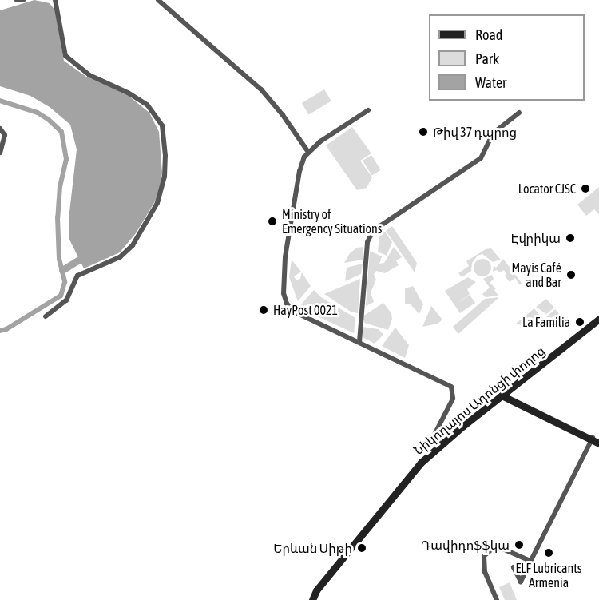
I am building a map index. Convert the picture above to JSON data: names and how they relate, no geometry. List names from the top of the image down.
{
  "streets": {
    "street": ["Նիկողայոս Ադոնցի փողոց"]
  },
  "places": [
    "Թիվ 37 դպրոց",
    "Locator CJSC",
    "Ministry of Emergency Situations",
    "Էվրիկա",
    "Mayis Café and Bar",
    "HayPost 0021",
    "La Familia",
    "Դավիդոֆֆկա",
    "Երևան Սիթի",
    "ELF Lubricants Armenia"
  ],
  "legend": ["Road", "Park", "Water"]
}
